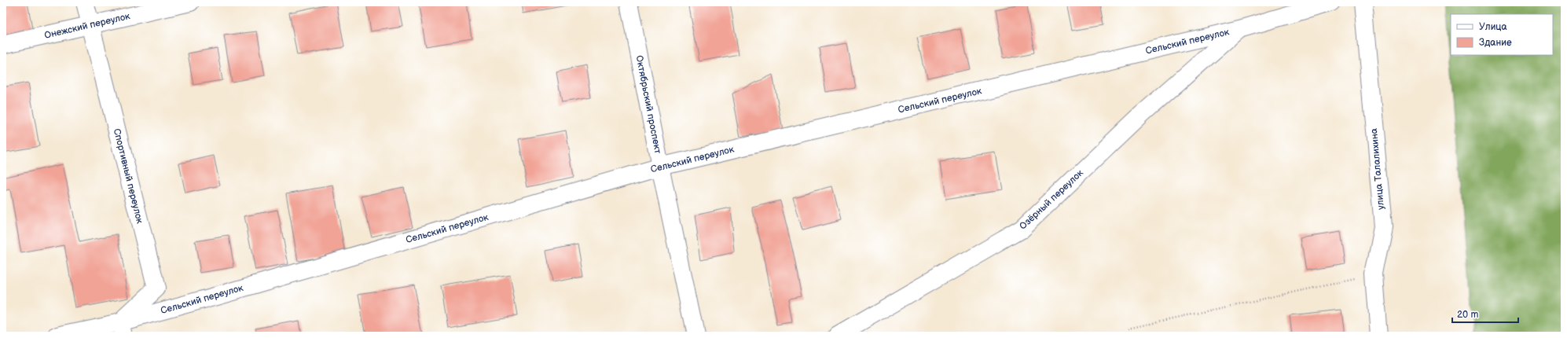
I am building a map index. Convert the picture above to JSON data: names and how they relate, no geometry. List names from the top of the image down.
{
  "streets": {
    "street": [
      "Онежский переулок",
      "Сельский переулок",
      "Октябрьский проспект",
      "улица Талалихина",
      "Спортивный переулок",
      "Озёрный переулок"
    ]
  },
  "crossings": [
    ["Онежский переулок", "Спортивный переулок"],
    ["Сельский переулок", "Октябрьский проспект"],
    ["Сельский переулок", "Спортивный переулок"],
    ["Сельский переулок", "Озёрный переулок"]
  ],
  "legend": ["Улица", "Здание"],
  "scale_bar": "20 m"
}
